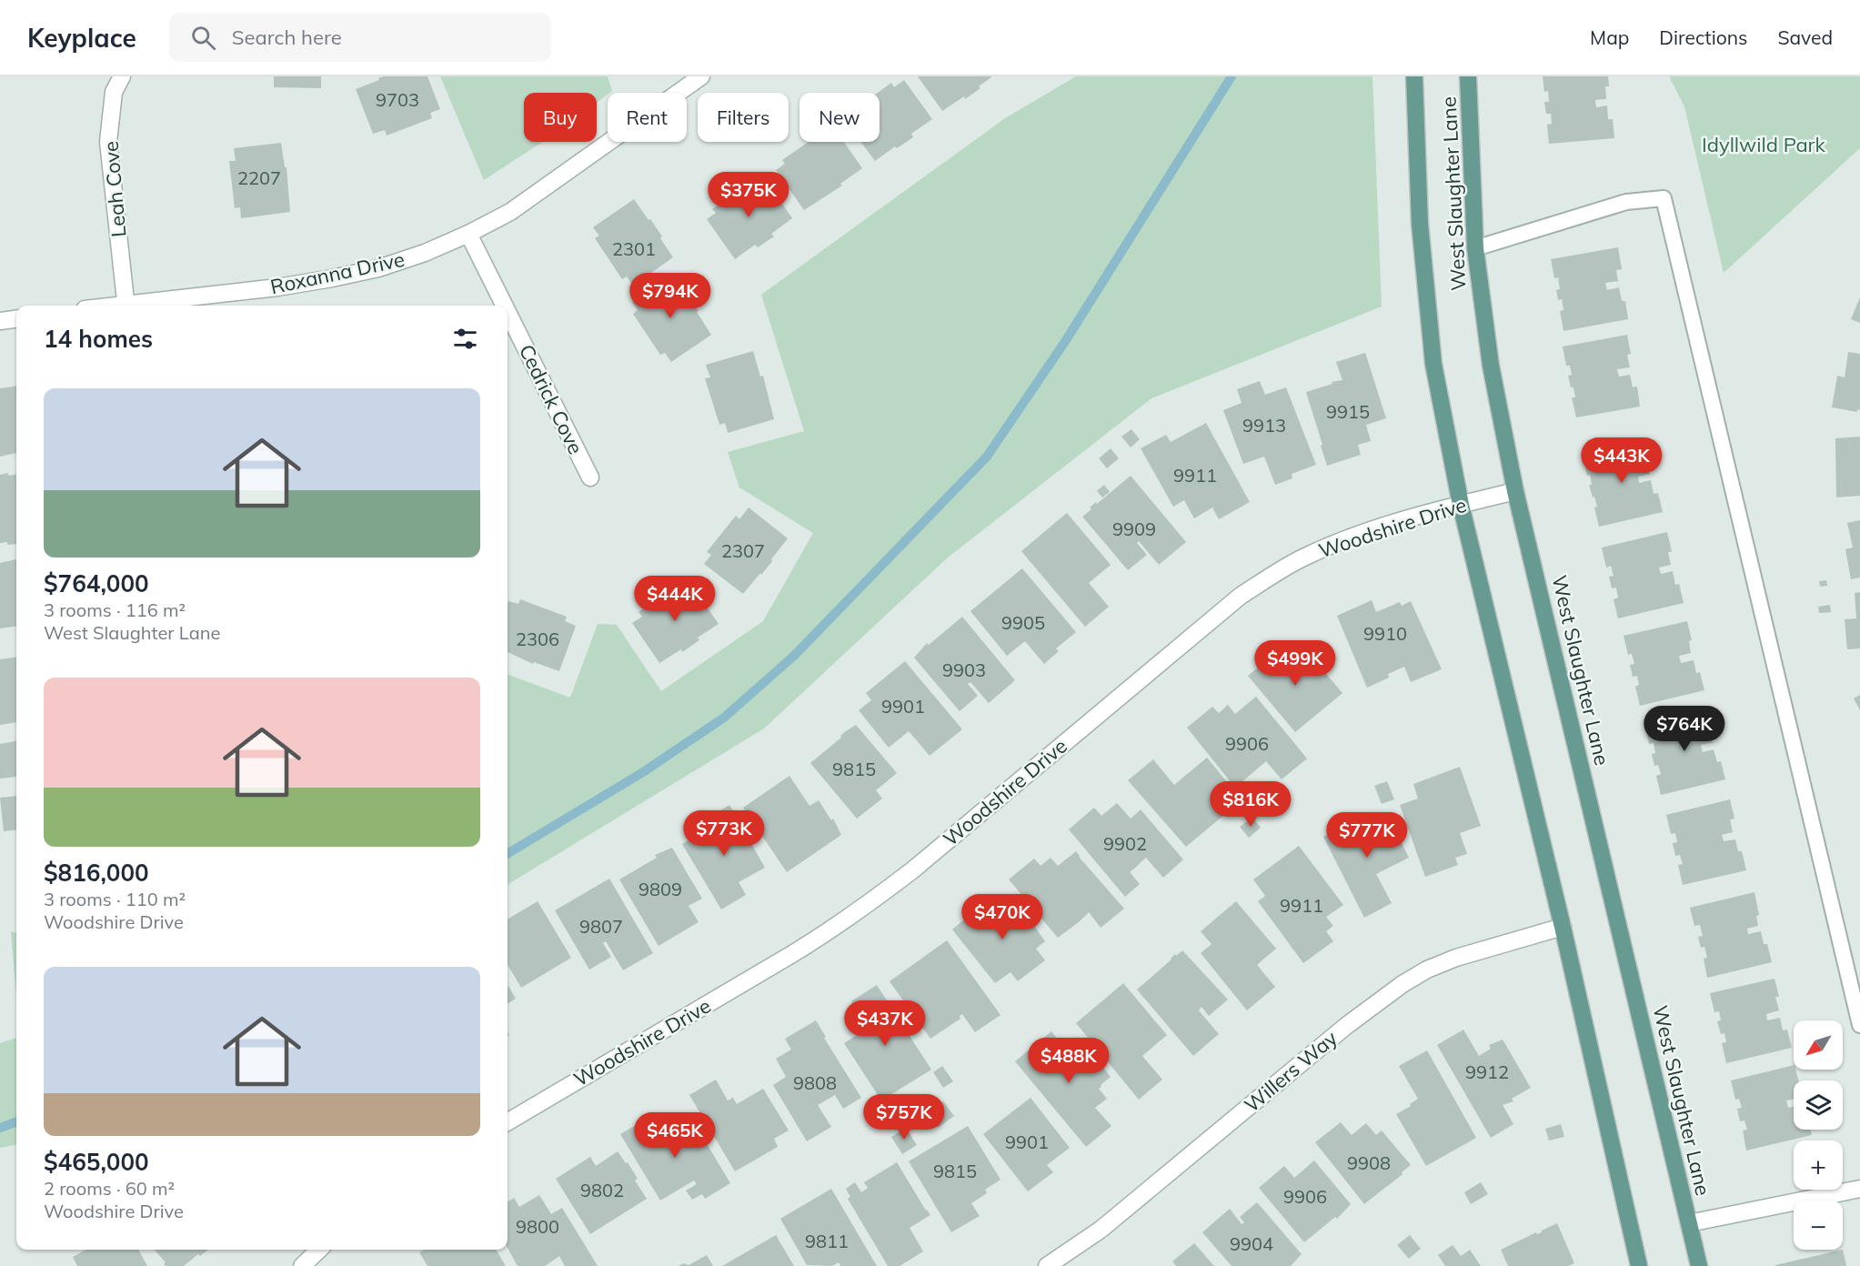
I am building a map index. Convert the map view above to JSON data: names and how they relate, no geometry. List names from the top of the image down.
{
  "streets": {
    "main road": ["West Slaughter Lane"],
    "street": [
      "Leah Cove",
      "Roxanna Drive",
      "Cedrick Cove",
      "Woodshire Drive",
      "Willers Way"
    ]
  },
  "crossings": [
    ["West Slaughter Lane", "Woodshire Drive"],
    ["West Slaughter Lane", "Willers Way"],
    ["Roxanna Drive", "Cedrick Cove"]
  ],
  "parks": ["Idyllwild Park"],
  "house_numbers": [
    "9703",
    "2207",
    "2301",
    "9915",
    "9913",
    "9911",
    "9909",
    "2307",
    "9905",
    "9910",
    "2306",
    "9903",
    "9901",
    "9906",
    "9815",
    "9902",
    "9809",
    "9911",
    "9807",
    "9912",
    "9808",
    "9901",
    "9908",
    "9815",
    "9802",
    "9906",
    "9800",
    "9811",
    "9904"
  ],
  "north": "bottom left",
  "page": {
    "header": "Keyplace",
    "search": "Search here",
    "nav": ["Map", "Directions", "Saved"],
    "chip": [
      "Buy",
      "Rent",
      "Filters",
      "New"
    ],
    "price": [
      "$375K",
      "$794K",
      "$443K",
      "$444K",
      "$499K",
      "$764K",
      "$816K",
      "$773K",
      "$777K",
      "$470K",
      "$437K",
      "$488K",
      "$757K",
      "$465K"
    ],
    "heading": "14 homes",
    "list": [
      {
        "name": "$764,000",
        "note": "3 rooms · 116 m² · West Slaughter Lane"
      },
      {
        "name": "$816,000",
        "note": "3 rooms · 110 m² · Woodshire Drive"
      },
      {
        "name": "$465,000",
        "note": "2 rooms · 60 m² · Woodshire Drive"
      }
    ],
    "map_buttons": ["+", "−"]
  }
}
